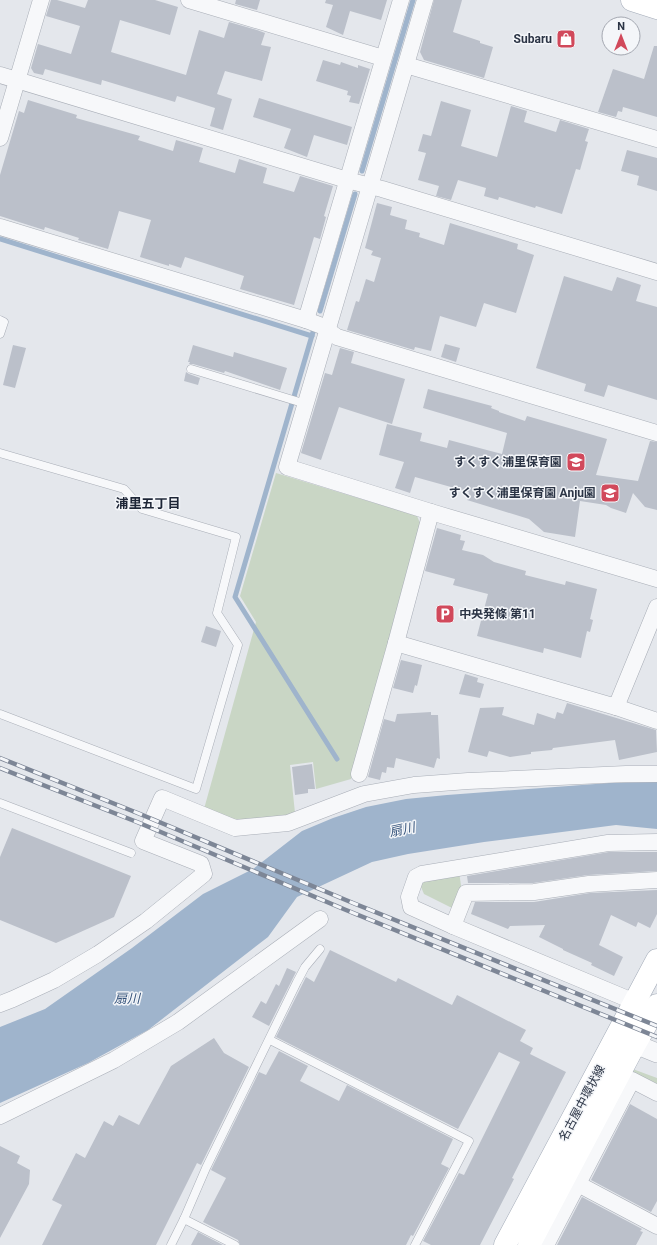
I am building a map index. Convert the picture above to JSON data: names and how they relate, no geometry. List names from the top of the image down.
{
  "streets": {
    "main road": ["名古屋中環状線"]
  },
  "districts": ["浦里五丁目"],
  "water": ["扇川"],
  "places": {
    "shop": ["Subaru"],
    "school or university": ["すくすく浦里保育園", "すくすく浦里保育園 Anju園"],
    "parking": ["中央発條 第11"]
  },
  "north": "top"
}
